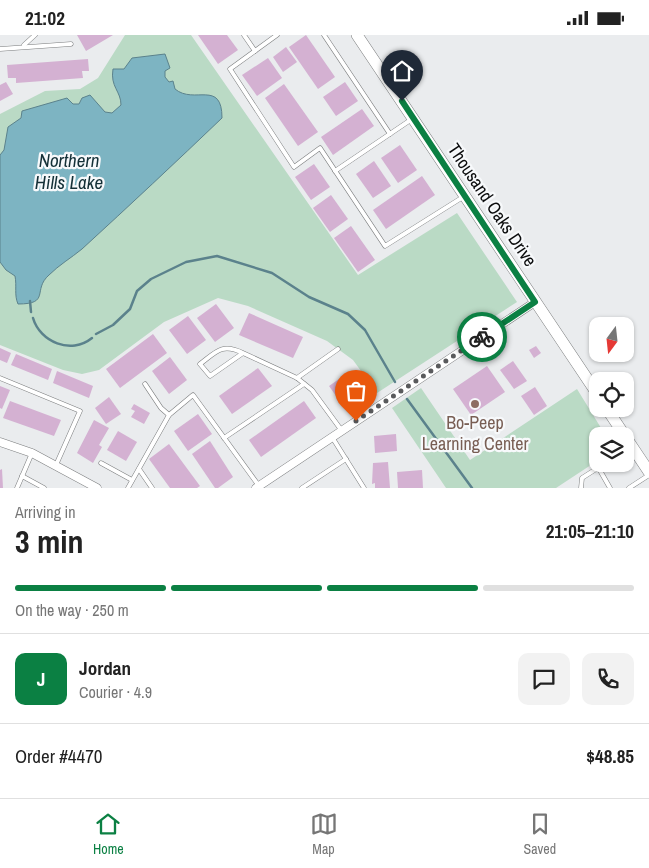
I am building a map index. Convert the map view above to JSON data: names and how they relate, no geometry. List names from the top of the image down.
{
  "streets": {
    "main road": ["Thousand Oaks Drive"]
  },
  "water": ["Northern Hills Lake"],
  "places": ["Bo-Peep Learning Center"],
  "north": "bottom",
  "page": {
    "status": "21:02",
    "heading": ["3 min", "Arriving in", "21:05–21:10"],
    "panel": [
      "Jordan",
      "Courier · 4.9",
      "Order #4470",
      "$48.85"
    ],
    "bar": "On the way · 250 m",
    "round": "J",
    "tabs": ["Home", "Map", "Saved"]
  }
}
